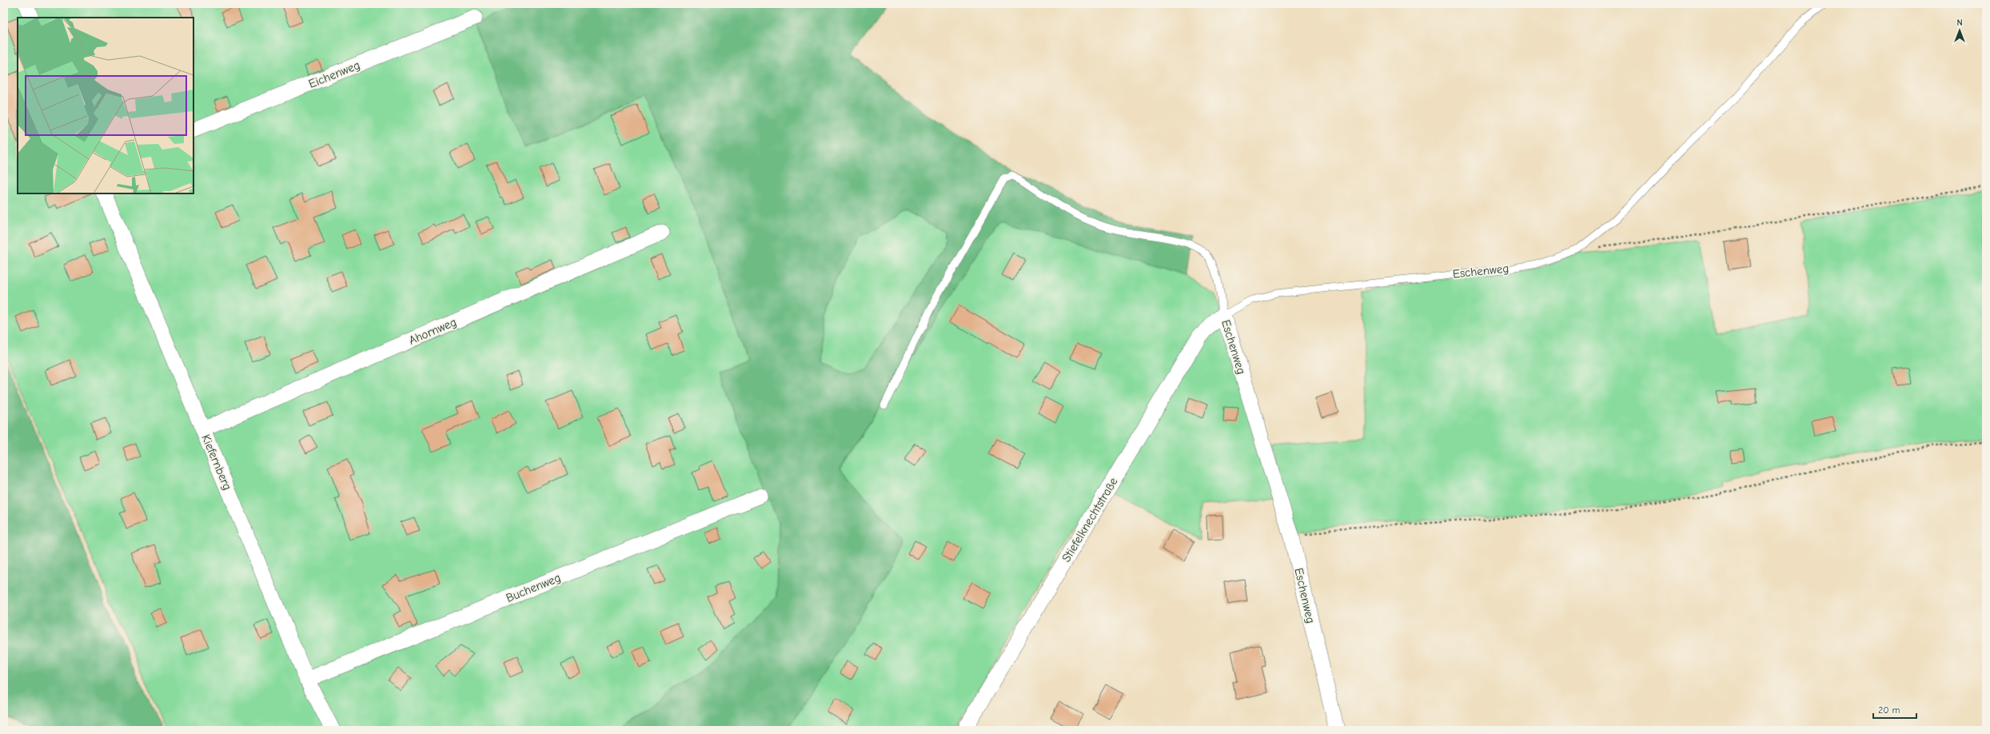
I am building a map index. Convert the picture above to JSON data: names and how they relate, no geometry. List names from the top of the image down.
{
  "streets": {
    "street": [
      "Eichenweg",
      "Eschenweg",
      "Ahornweg",
      "Kiefernberg",
      "Stiefelknechtstraße",
      "Buchenweg"
    ]
  },
  "crossings": [
    ["Eschenweg", "Stiefelknechtstraße"],
    ["Ahornweg", "Kiefernberg"],
    ["Kiefernberg", "Buchenweg"]
  ],
  "scale_bar": "20 m",
  "north": "top"
}
